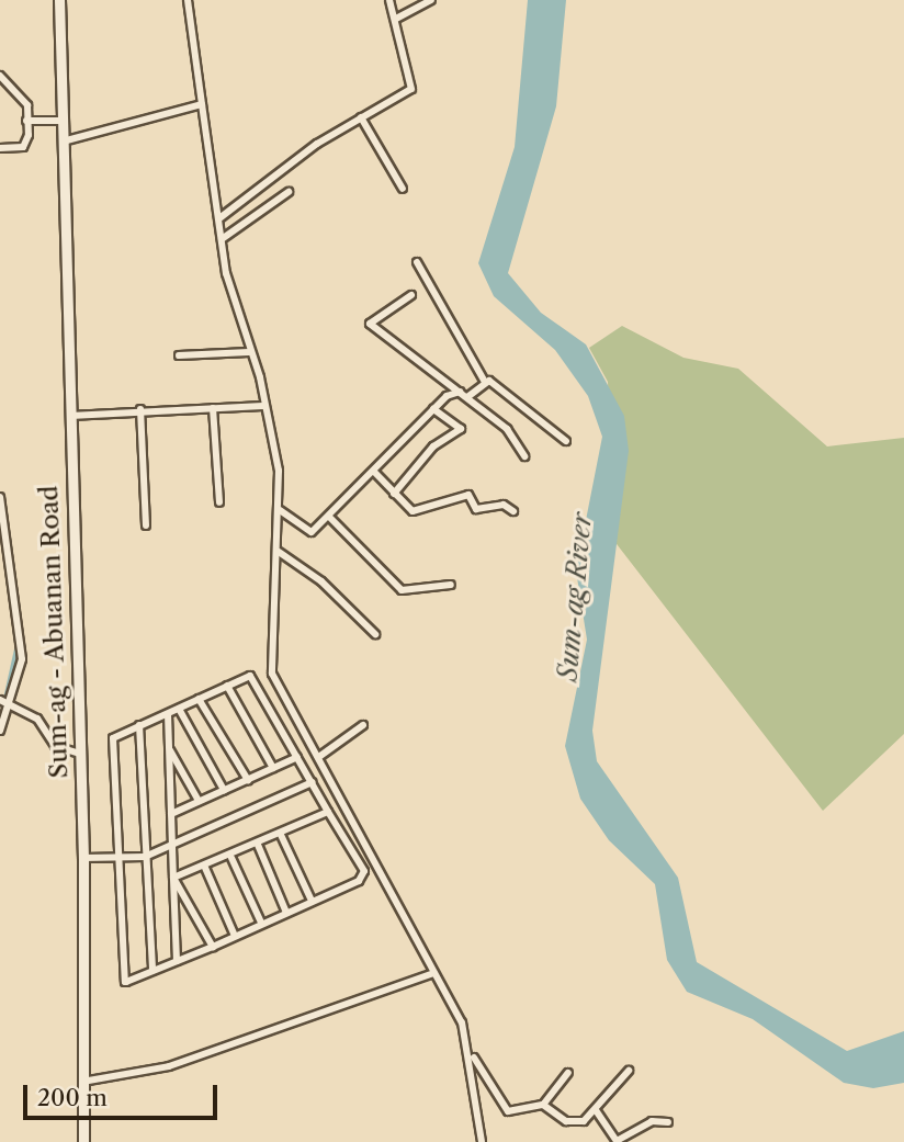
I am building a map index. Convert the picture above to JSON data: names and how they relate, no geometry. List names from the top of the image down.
{
  "streets": {
    "main road": ["Sum-ag - Abuanan Road"]
  },
  "water": ["Sum-ag River"],
  "scale_bar": "200 m"
}
